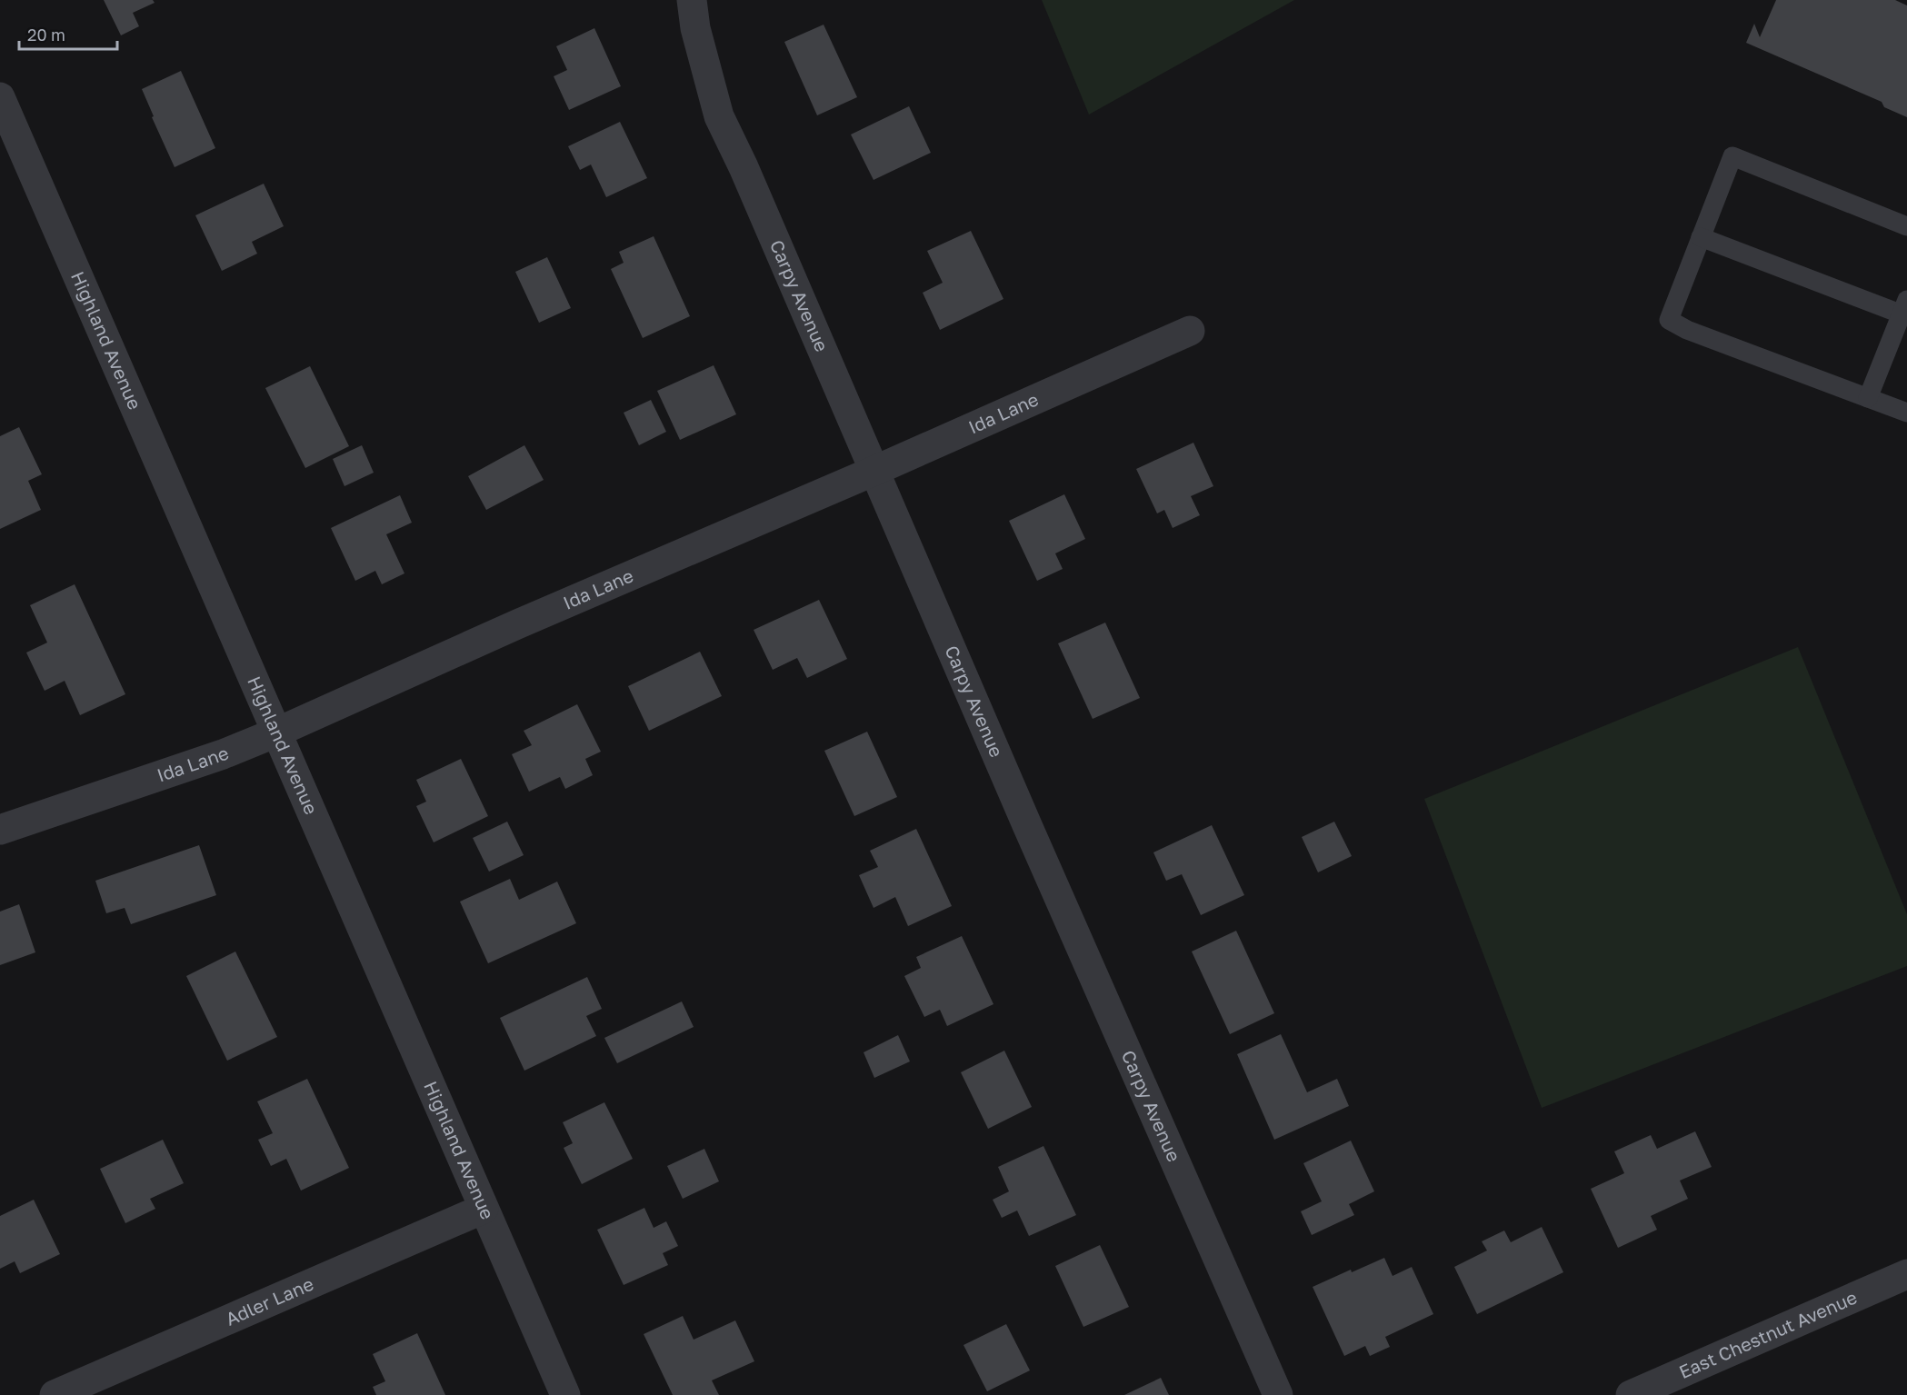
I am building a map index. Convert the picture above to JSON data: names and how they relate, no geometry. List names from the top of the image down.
{
  "streets": {
    "street": [
      "Carpy Avenue",
      "Highland Avenue",
      "Ida Lane",
      "Adler Lane",
      "East Chestnut Avenue"
    ]
  },
  "crossings": [
    ["Carpy Avenue", "Ida Lane"],
    ["Highland Avenue", "Ida Lane"],
    ["Highland Avenue", "Adler Lane"]
  ],
  "scale_bar": "20 m"
}
